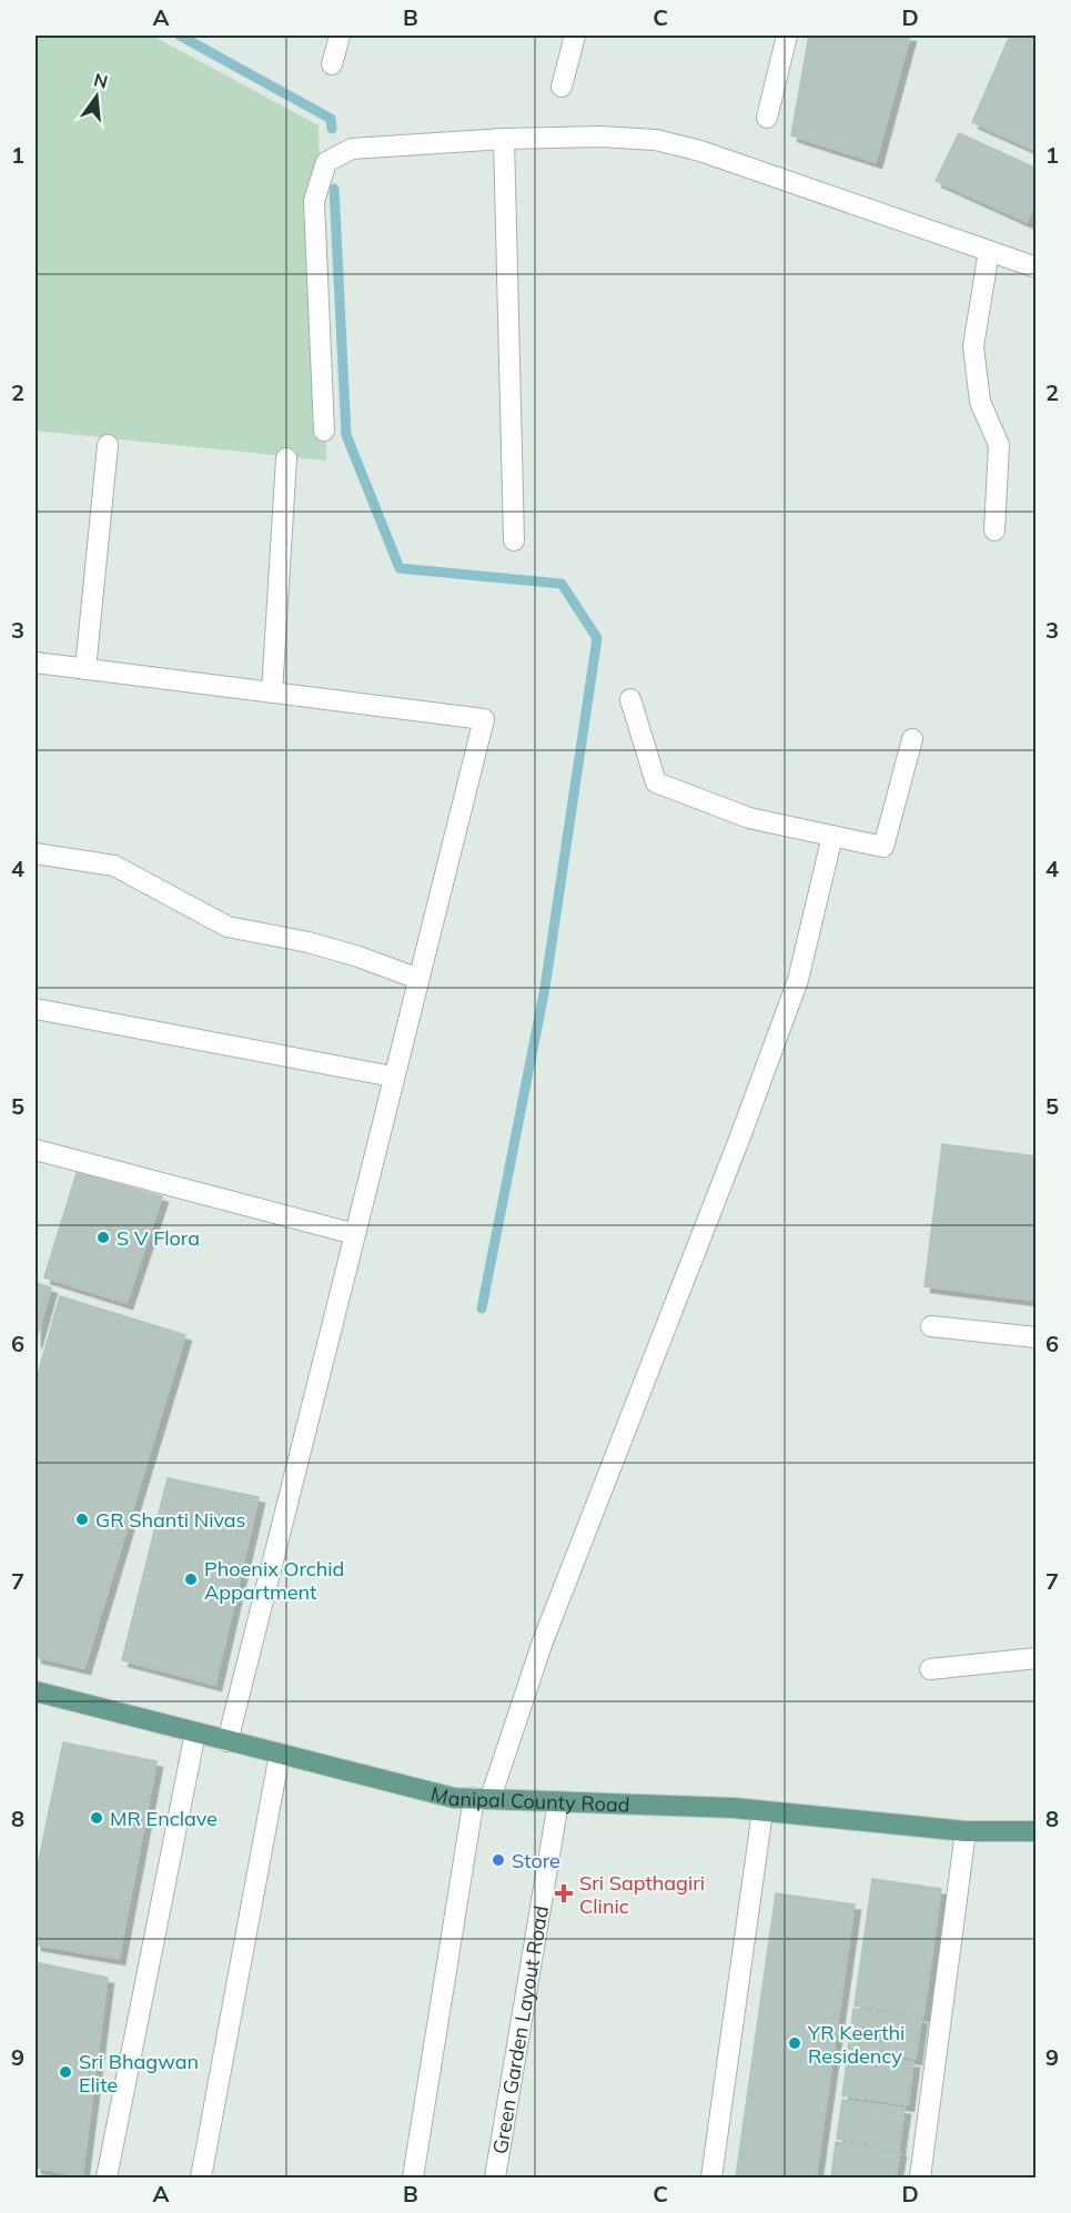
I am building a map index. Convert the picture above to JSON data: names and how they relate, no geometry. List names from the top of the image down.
{
  "streets": {
    "main road": ["Manipal County Road"],
    "street": ["Green Garden Layout Road"]
  },
  "crossings": [
    ["Manipal County Road", "Green Garden Layout Road"]
  ],
  "places": {
    "other": [
      "S V Flora",
      "GR Shanti Nivas",
      "Phoenix Orchid Appartment",
      "MR Enclave",
      "Store",
      "YR Keerthi Residency",
      "Sri Bhagwan Elite"
    ],
    "health": ["Sri Sapthagiri Clinic"]
  },
  "north": "top",
  "grid": {
    "columns": [
      "A",
      "B",
      "C",
      "D"
    ],
    "rows": [
      "1",
      "2",
      "3",
      "4",
      "5",
      "6",
      "7",
      "8",
      "9"
    ]
  }
}
